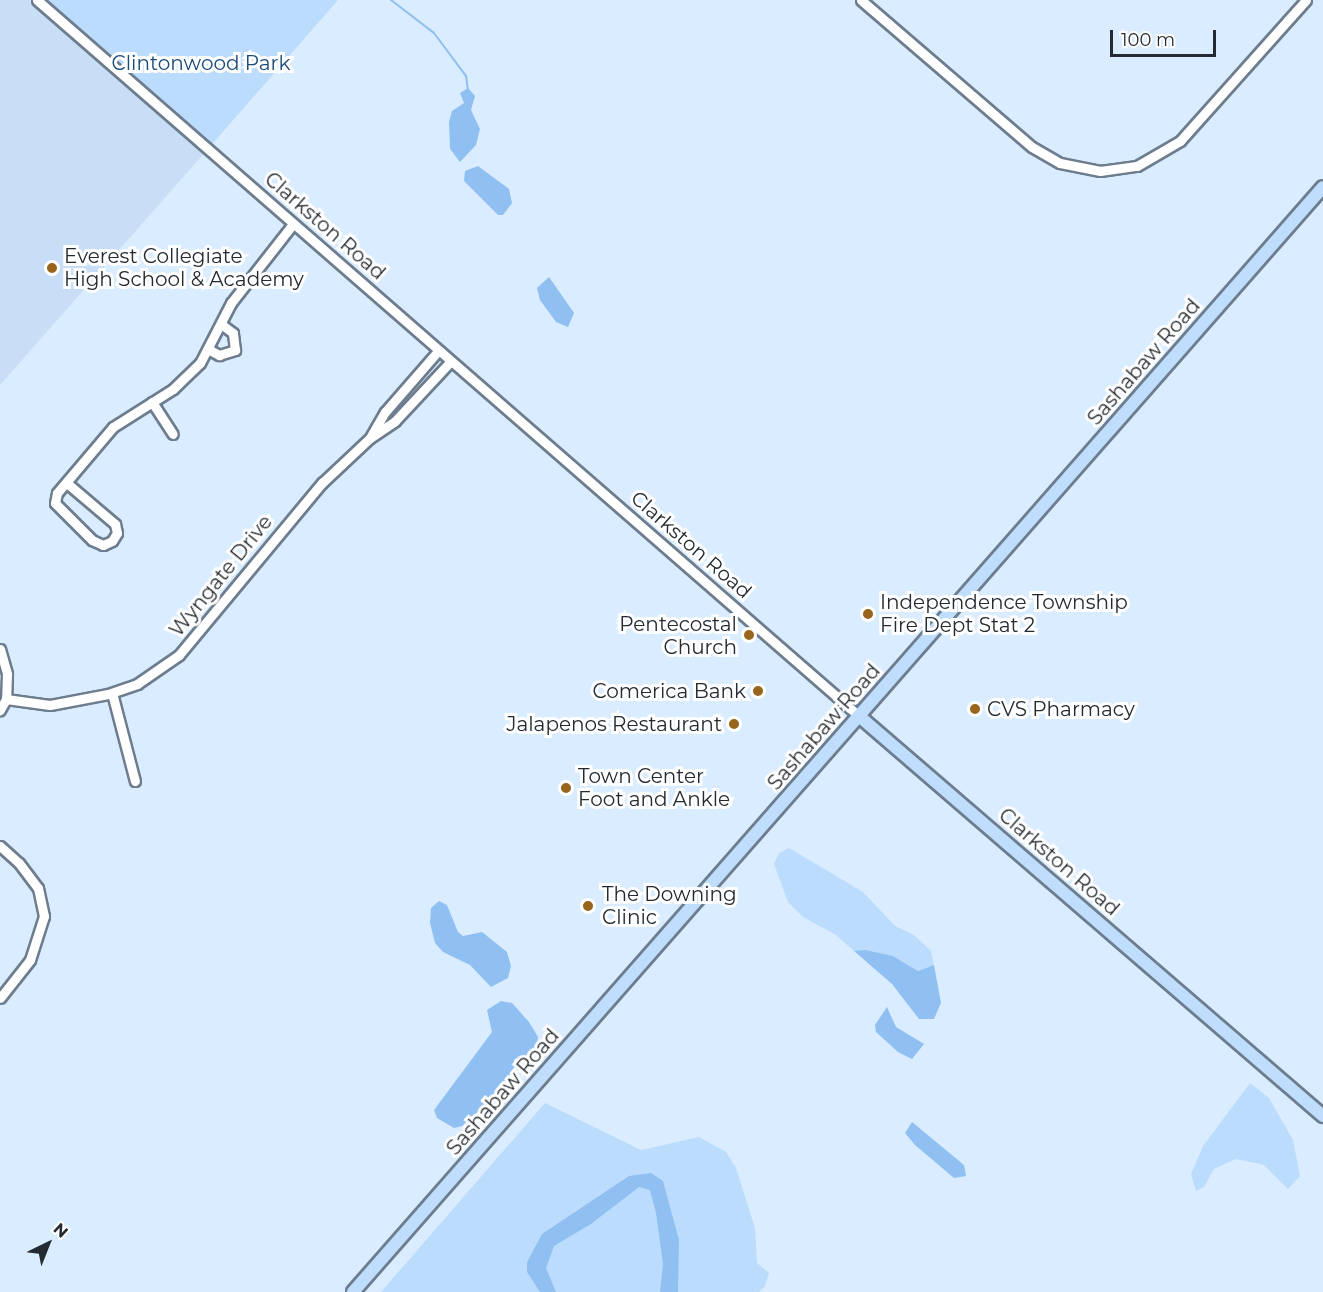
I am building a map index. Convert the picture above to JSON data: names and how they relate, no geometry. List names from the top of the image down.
{
  "streets": {
    "main road": ["Clarkston Road", "Sashabaw Road"],
    "street": ["Wyngate Drive"]
  },
  "crossings": [
    ["Clarkston Road", "Sashabaw Road"],
    ["Clarkston Road", "Wyngate Drive"]
  ],
  "parks": ["Clintonwood Park"],
  "places": [
    "Everest Collegiate High School & Academy",
    "Independence Township Fire Dept Stat 2",
    "Pentecostal Church",
    "Comerica Bank",
    "CVS Pharmacy",
    "Jalapenos Restaurant",
    "Town Center Foot and Ankle",
    "The Downing Clinic"
  ],
  "scale_bar": "100 m",
  "north": "top right"
}
